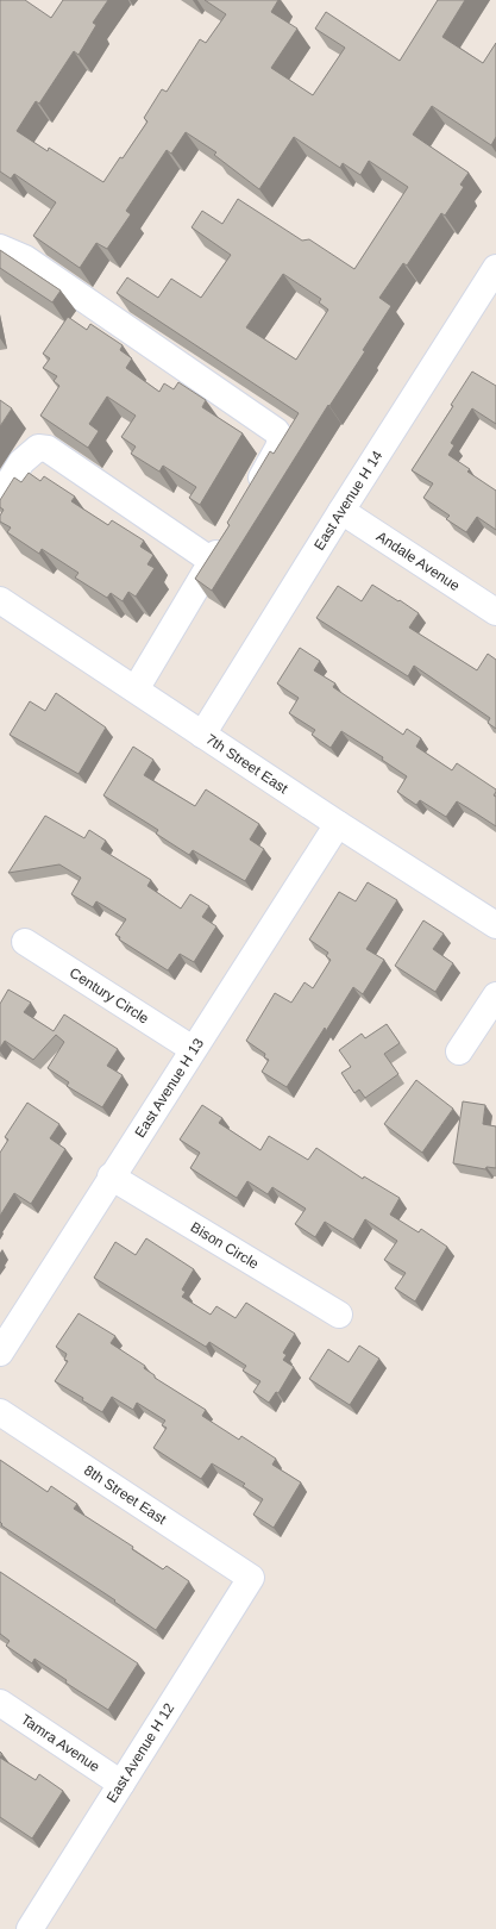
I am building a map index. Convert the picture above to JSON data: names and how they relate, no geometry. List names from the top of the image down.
{
  "streets": {
    "street": [
      "East Avenue H 14",
      "Andale Avenue",
      "7th Street East",
      "Century Circle",
      "East Avenue H 13",
      "Bison Circle",
      "8th Street East",
      "Tamra Avenue",
      "East Avenue H 12"
    ]
  },
  "crossings": [
    ["East Avenue H 14", "Andale Avenue"],
    ["East Avenue H 14", "7th Street East"],
    ["7th Street East", "East Avenue H 13"],
    ["Century Circle", "East Avenue H 13"],
    ["East Avenue H 13", "Bison Circle"],
    ["8th Street East", "East Avenue H 12"],
    ["Tamra Avenue", "East Avenue H 12"]
  ]
}
